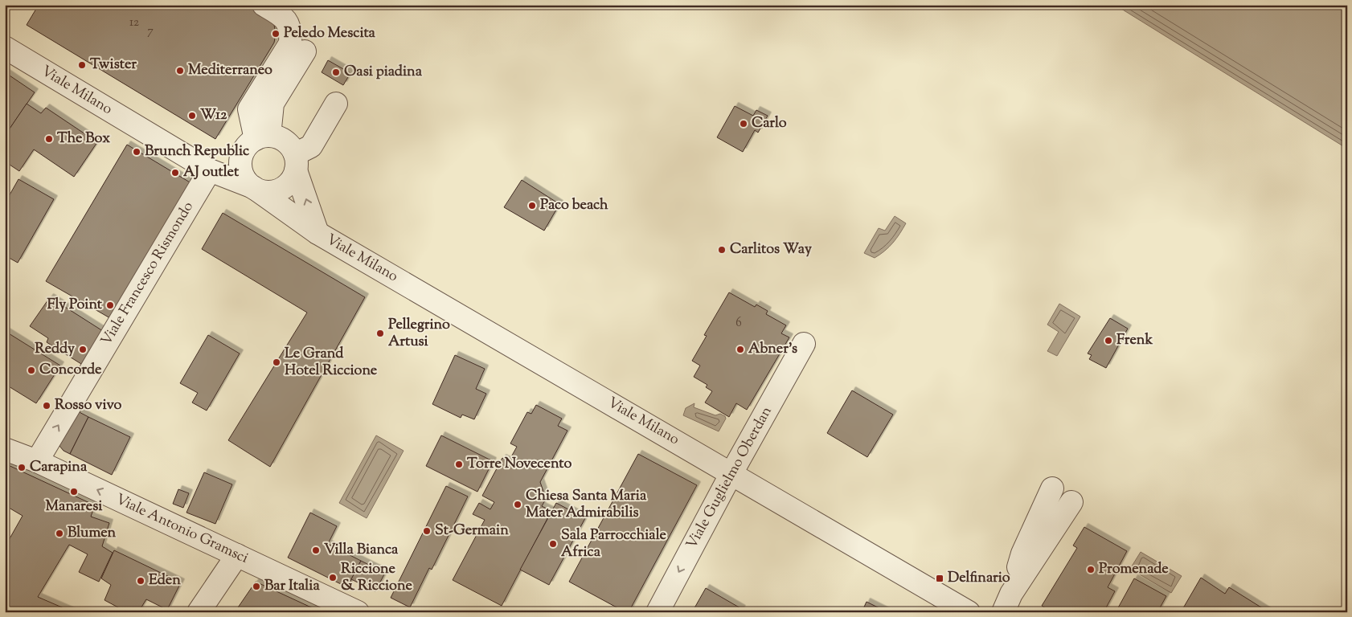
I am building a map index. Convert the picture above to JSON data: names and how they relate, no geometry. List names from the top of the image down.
{
  "streets": {
    "street": [
      "Viale Milano",
      "Viale Francesco Rismondo",
      "Viale Guglielmo Oberdan",
      "Viale Antonio Gramsci"
    ]
  },
  "crossings": [
    ["Viale Milano", "Viale Francesco Rismondo"],
    ["Viale Milano", "Viale Guglielmo Oberdan"],
    ["Viale Francesco Rismondo", "Viale Antonio Gramsci"]
  ],
  "one_way": ["Viale Francesco Rismondo", "Viale Guglielmo Oberdan", "Viale Antonio Gramsci"],
  "places": {
    "other": [
      "Peledo Mescita",
      "Twister",
      "Mediterraneo",
      "Oasi piadina",
      "W12",
      "Carlo",
      "The Box",
      "Brunch Republic",
      "AJ outlet",
      "Paco beach",
      "Carlitos Way",
      "Fly Point",
      "Pellegrino Artusi",
      "Frenk",
      "Reddy",
      "Abner's",
      "Le Grand Hotel Riccione",
      "Concorde",
      "Rosso vivo",
      "Torre Novecento",
      "Carapina",
      "Manaresi",
      "Chiesa Santa Maria Mater Admirabilis",
      "St-Germain",
      "Blumen",
      "Sala Parrocchiale Africa",
      "Villa Bianca",
      "Promenade",
      "Riccione & Riccione",
      "Eden",
      "Bar Italia"
    ],
    "transit": ["Delfinario"]
  },
  "house_numbers": ["12", "7", "6"]
}
